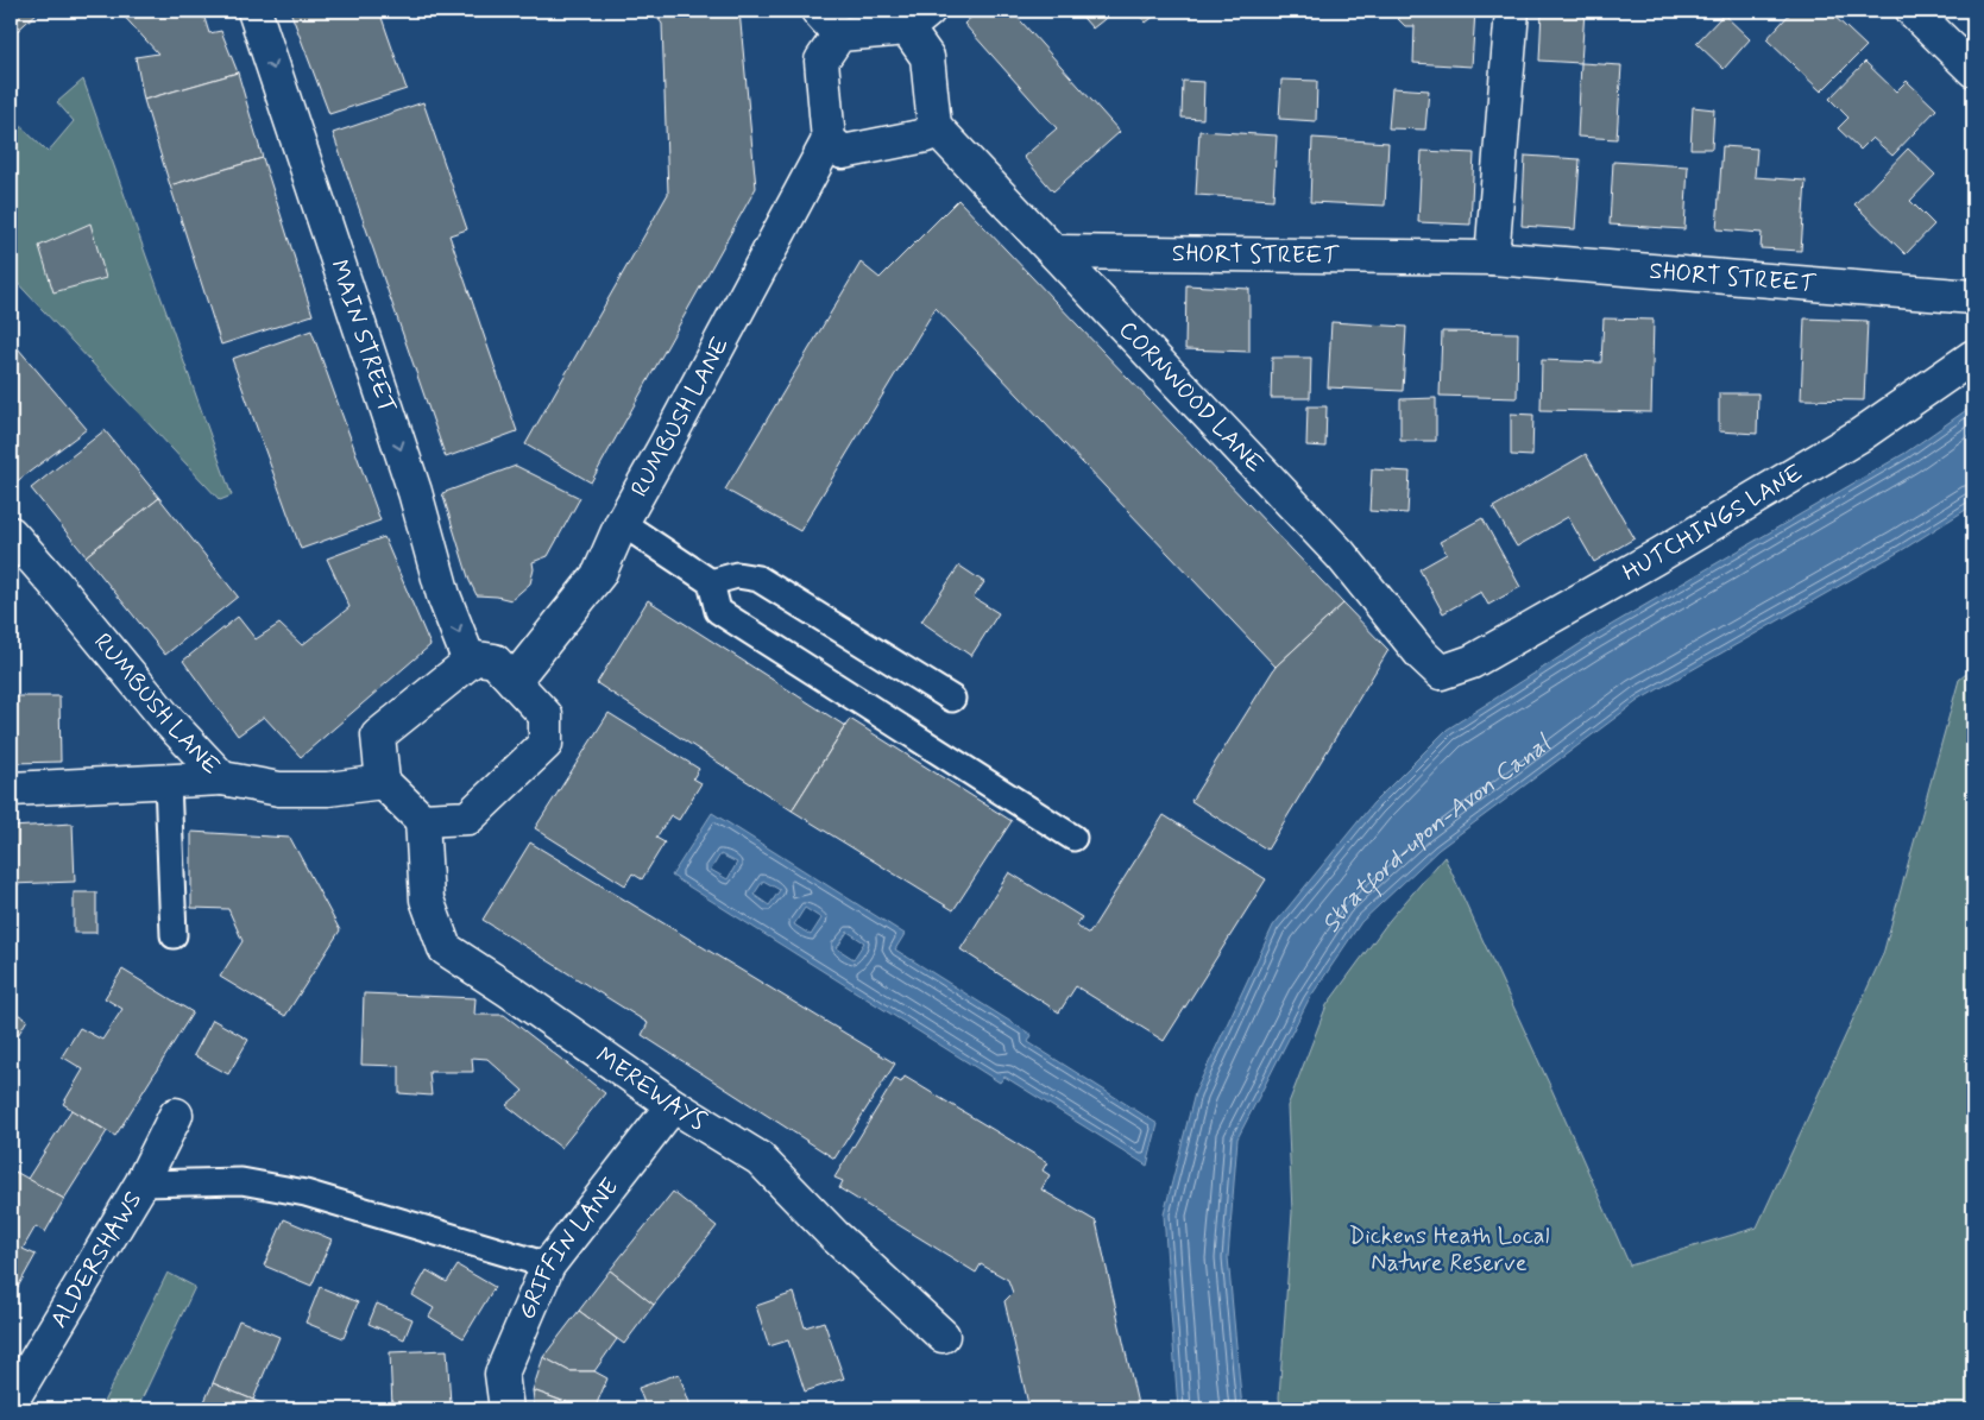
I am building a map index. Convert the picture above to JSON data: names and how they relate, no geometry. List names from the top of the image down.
{
  "streets": {
    "street": [
      "SHORT STREET",
      "MAIN STREET",
      "CORNWOOD LANE",
      "RUMBUSH LANE",
      "HUTCHINGS LANE",
      "MEREWAYS",
      "GRIFFIN LANE",
      "ALDERSHAWS"
    ]
  },
  "crossings": [
    ["SHORT STREET", "CORNWOOD LANE"],
    ["MAIN STREET", "RUMBUSH LANE"],
    ["MAIN STREET", "MEREWAYS"],
    ["CORNWOOD LANE", "RUMBUSH LANE"],
    ["CORNWOOD LANE", "HUTCHINGS LANE"],
    ["RUMBUSH LANE", "MEREWAYS"],
    ["MEREWAYS", "GRIFFIN LANE"]
  ],
  "one_way": ["MAIN STREET"],
  "water": ["Stratford-upon-Avon Canal"],
  "parks": ["Dickens Heath Local Nature Reserve"]
}
